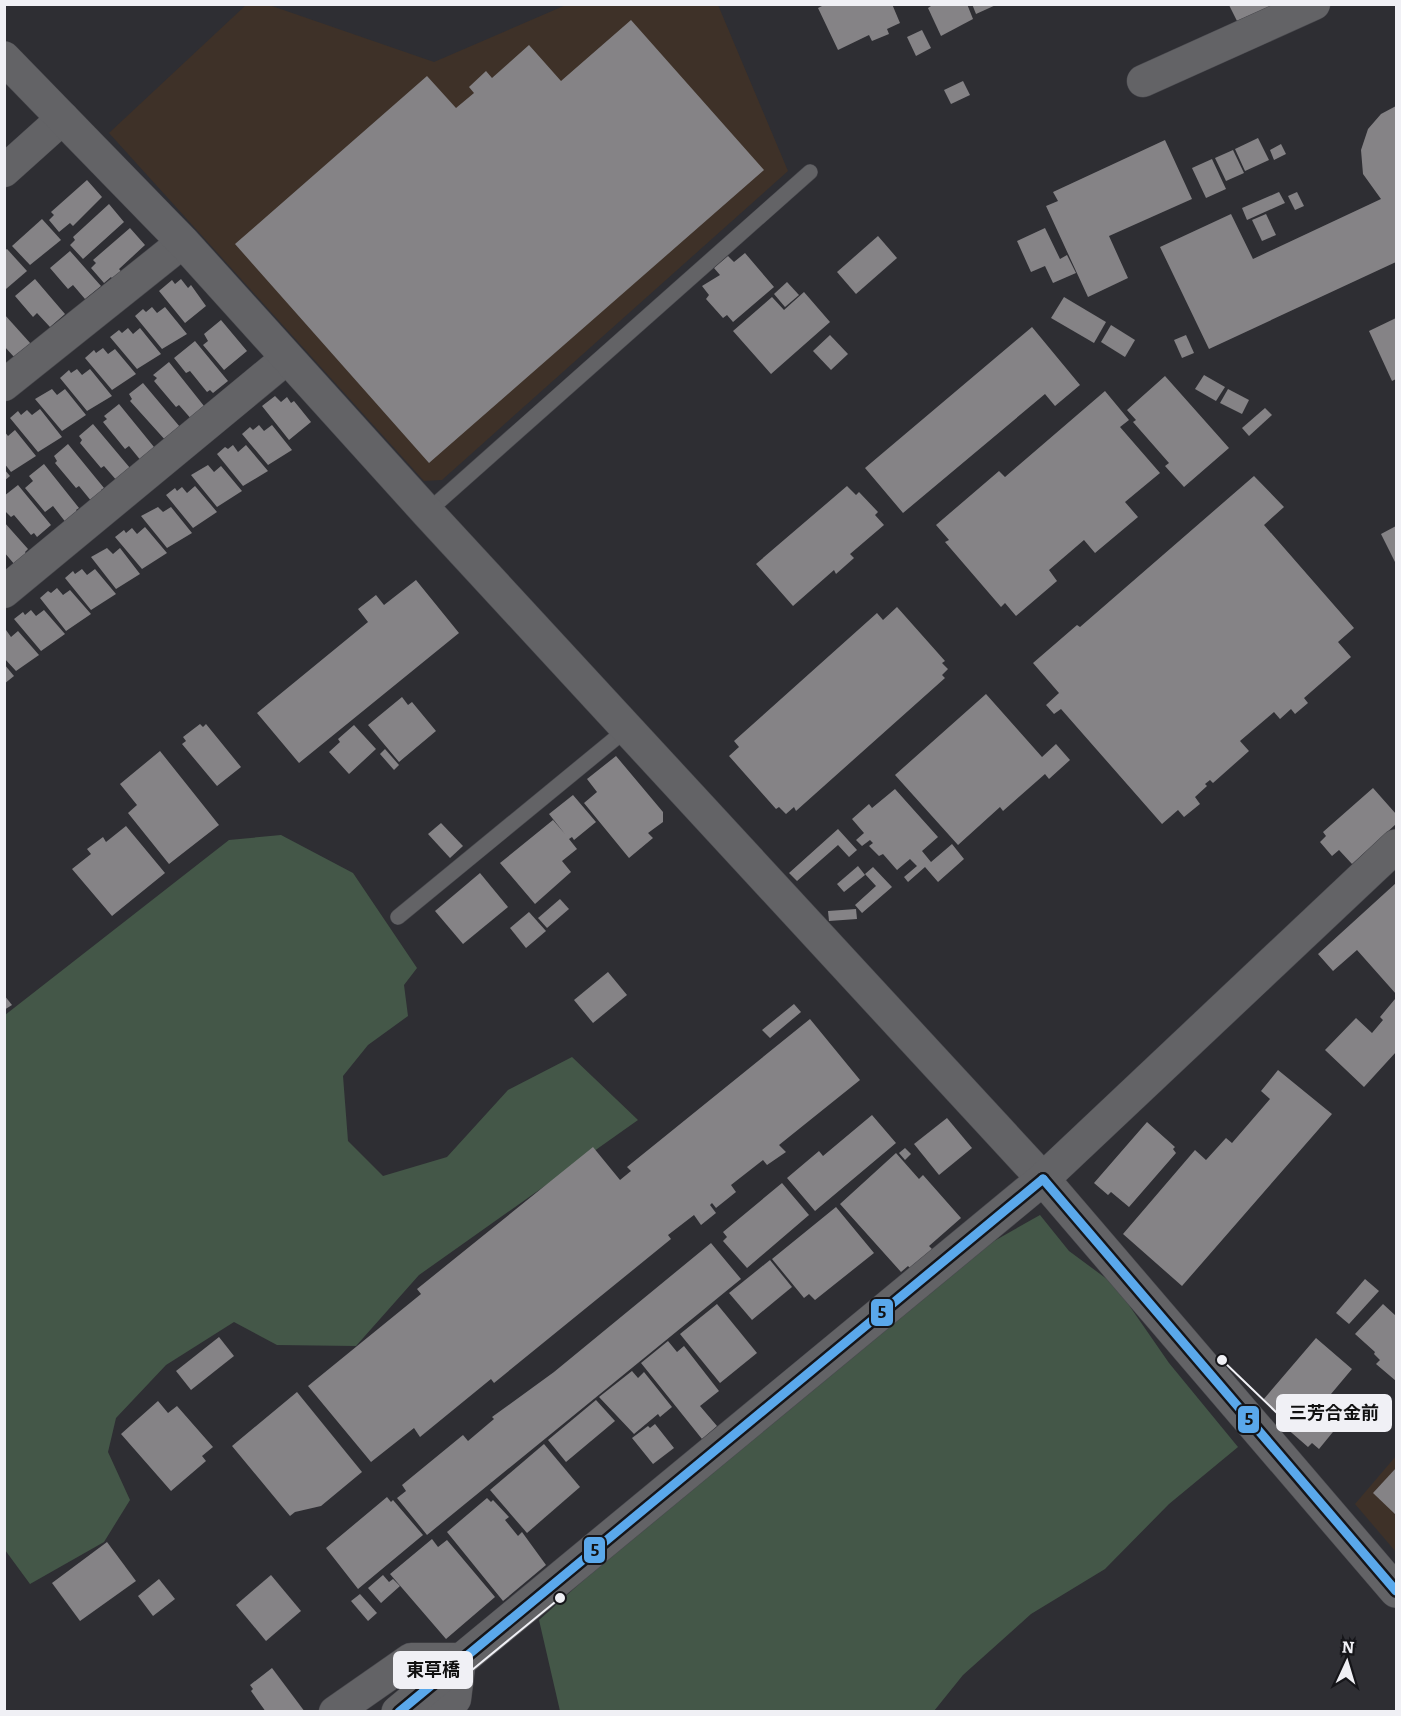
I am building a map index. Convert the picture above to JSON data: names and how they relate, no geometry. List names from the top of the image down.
{
  "places": ["三芳合金前", "東草橋"],
  "lines": ["transit line 5"],
  "north": "top"
}
